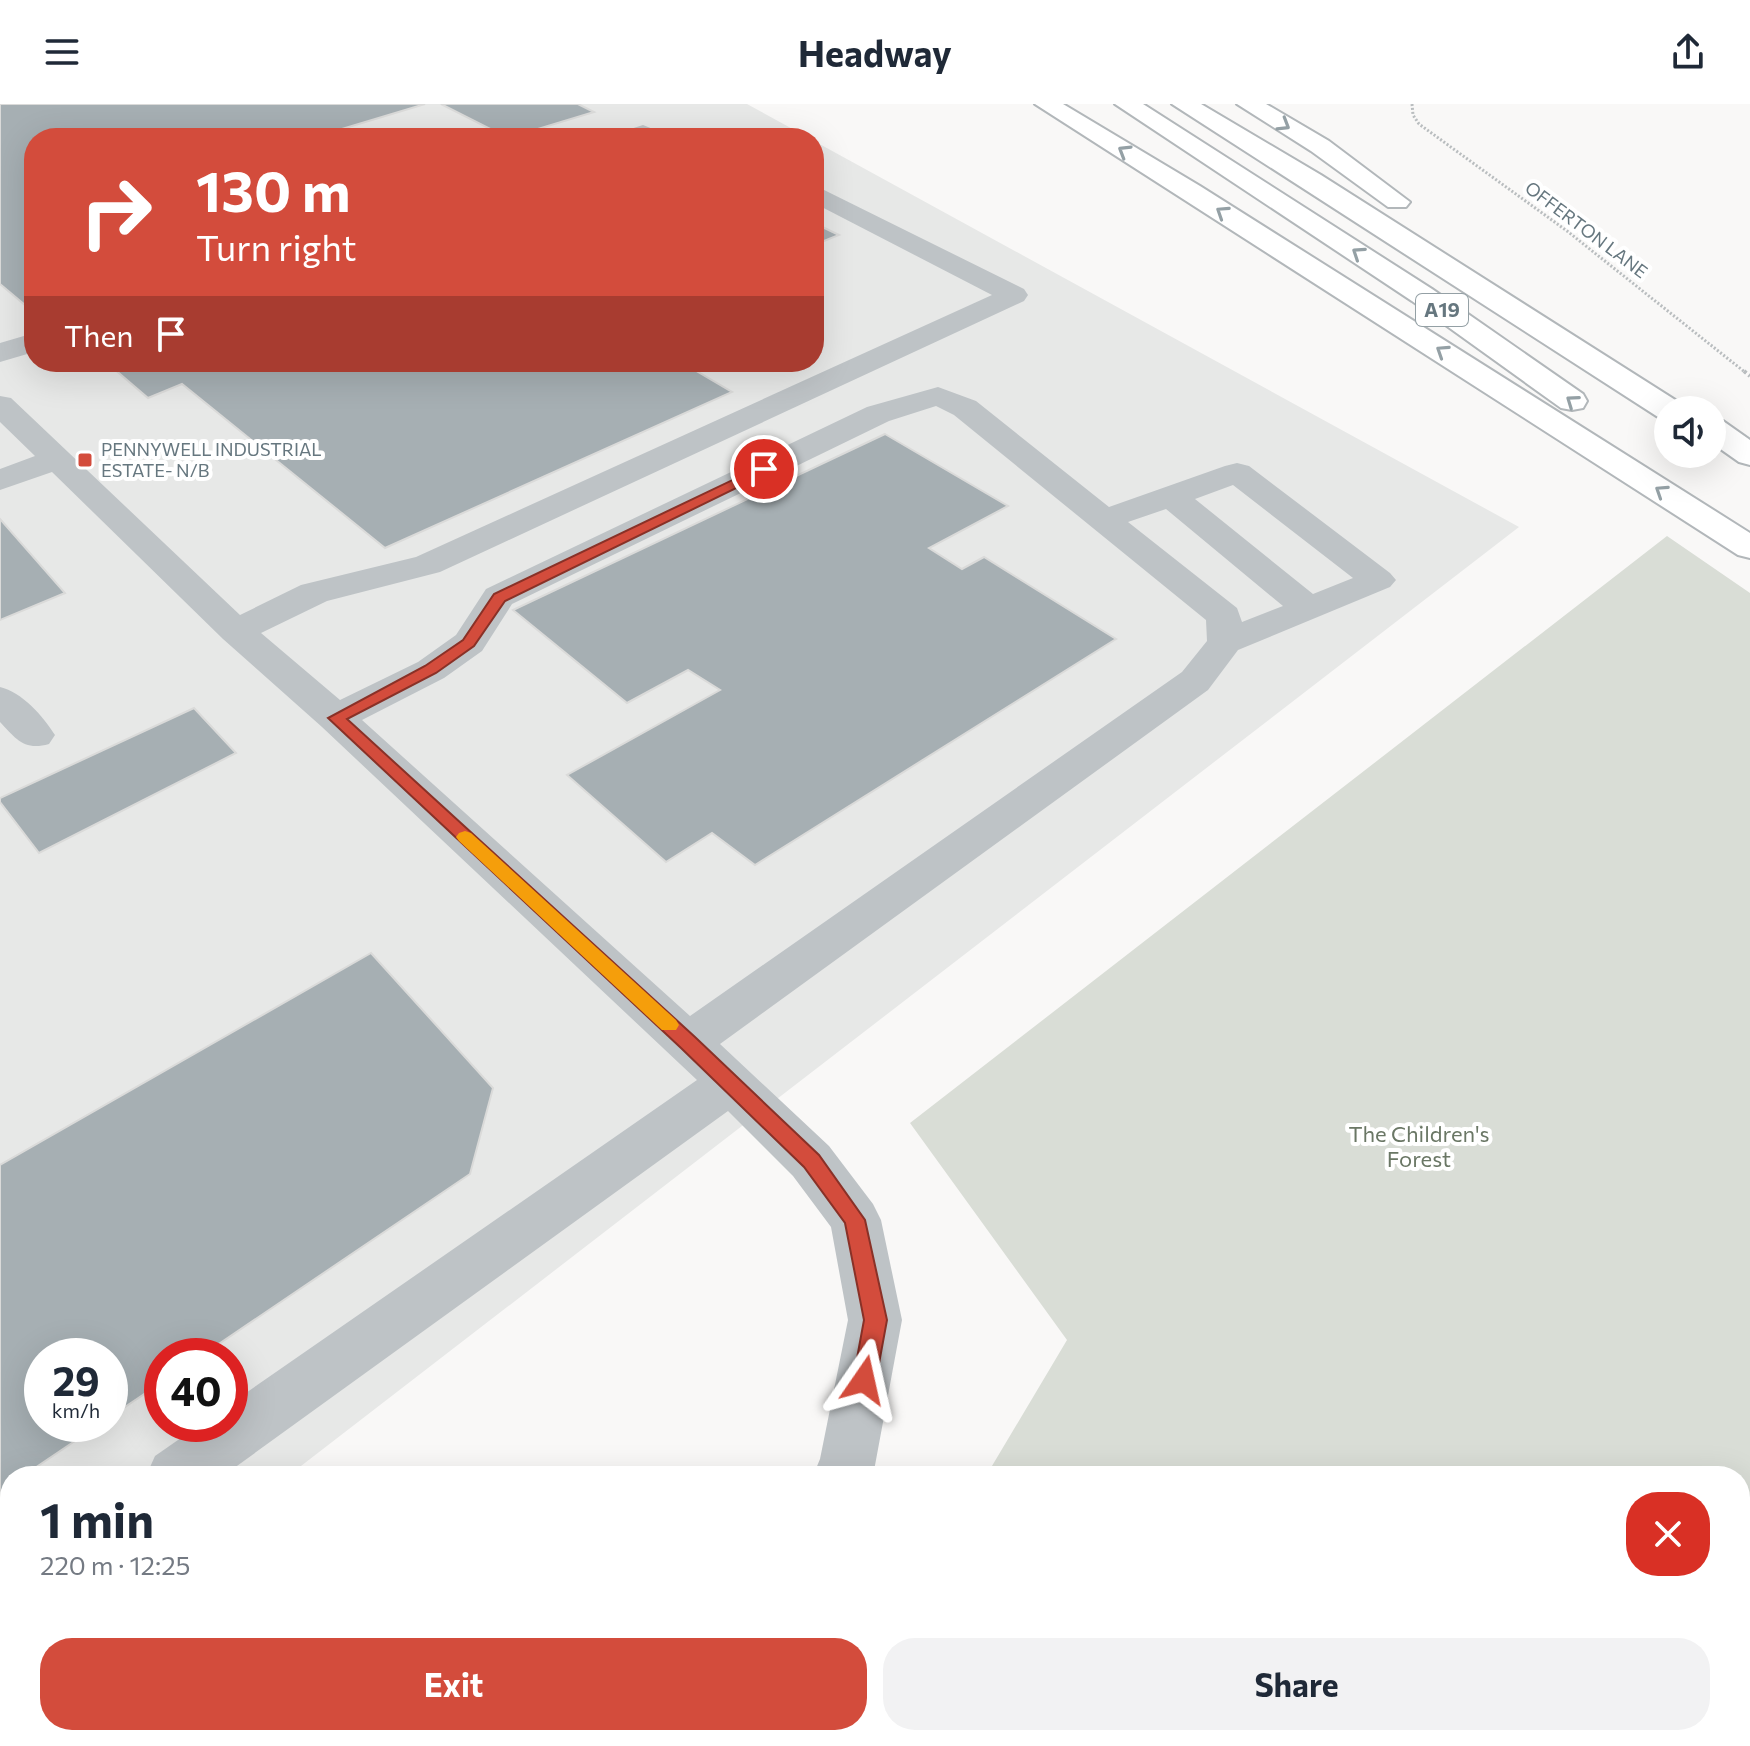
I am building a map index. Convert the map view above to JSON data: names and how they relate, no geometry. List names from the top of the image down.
{
  "streets": {
    "highway": ["A19"],
    "path": ["OFFERTON LANE"]
  },
  "parks": ["The Children's Forest"],
  "places": {
    "transit": ["PENNYWELL INDUSTRIAL ESTATE- N/B"]
  },
  "page": {
    "header": "Headway",
    "turn": ["130 m", "Turn right"],
    "then": "Then",
    "speed": "29 km/h",
    "limit": "40",
    "heading": ["1 min", "220 m · 12:25"],
    "buttons": ["Exit", "Share"]
  }
}
